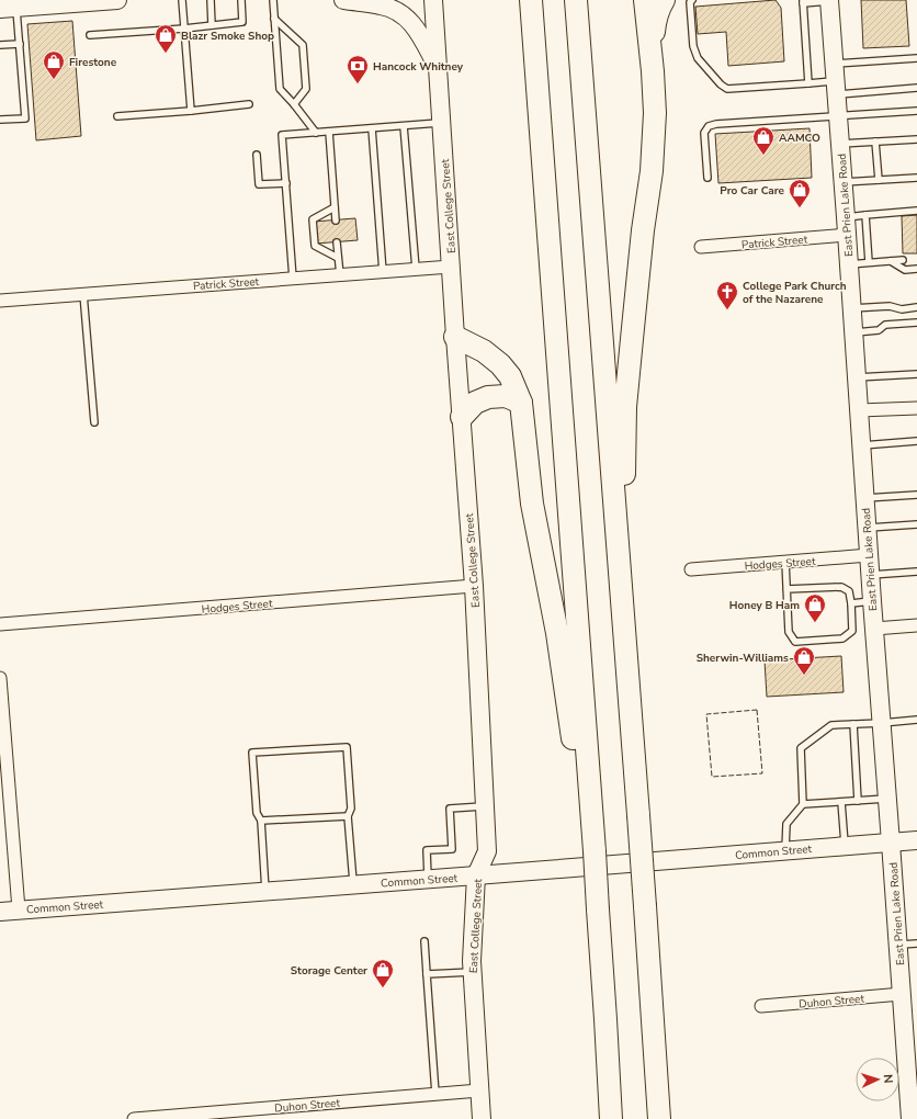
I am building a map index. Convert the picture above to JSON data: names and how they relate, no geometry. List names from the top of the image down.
{
  "streets": {
    "street": [
      "East Prien Lake Road",
      "East College Street",
      "Patrick Street",
      "Hodges Street",
      "Common Street",
      "Duhon Street"
    ]
  },
  "crossings": [
    ["East Prien Lake Road", "Patrick Street"],
    ["East Prien Lake Road", "Hodges Street"],
    ["East Prien Lake Road", "Common Street"],
    ["East Prien Lake Road", "Duhon Street"],
    ["East College Street", "Patrick Street"],
    ["East College Street", "Hodges Street"],
    ["East College Street", "Common Street"],
    ["East College Street", "Duhon Street"]
  ],
  "places": {
    "shop": [
      "Blazr Smoke Shop",
      "Firestone",
      "AAMCO",
      "Pro Car Care",
      "Honey B Ham",
      "Sherwin-Williams",
      "Storage Center"
    ],
    "bank": ["Hancock Whitney"],
    "church": ["College Park Church of the Nazarene"]
  },
  "north": "right"
}
